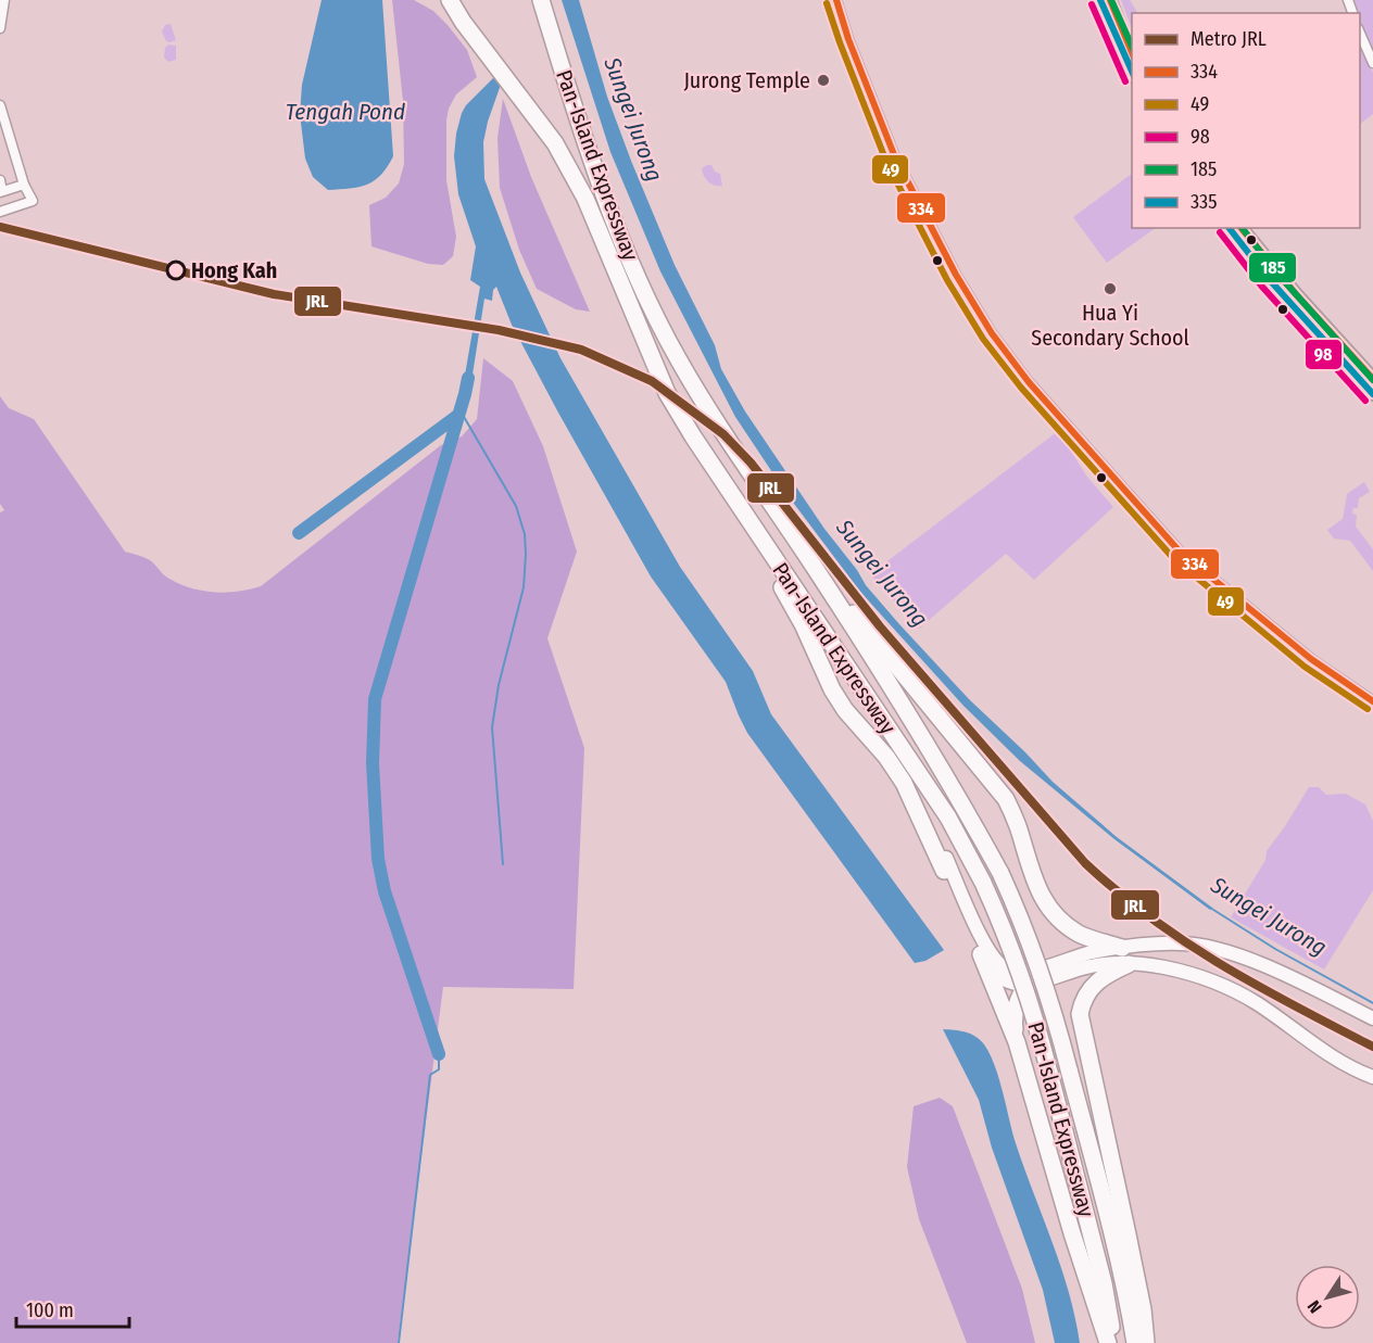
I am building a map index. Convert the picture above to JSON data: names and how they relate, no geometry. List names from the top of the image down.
{
  "streets": {
    "highway": ["Pan-Island Expressway"]
  },
  "water": ["Tengah Pond", "Sungei Jurong"],
  "places": ["Jurong Temple", "Hong Kah", "Hua Yi Secondary School"],
  "lines": [
    "transit line 334",
    "transit line 185",
    "transit line 335",
    "transit line 49",
    "transit line 98",
    "metro line JRL"
  ],
  "legend": [
    "Metro JRL",
    "334",
    "49",
    "98",
    "185",
    "335"
  ],
  "scale_bar": "100 m",
  "north": "bottom left"
}
